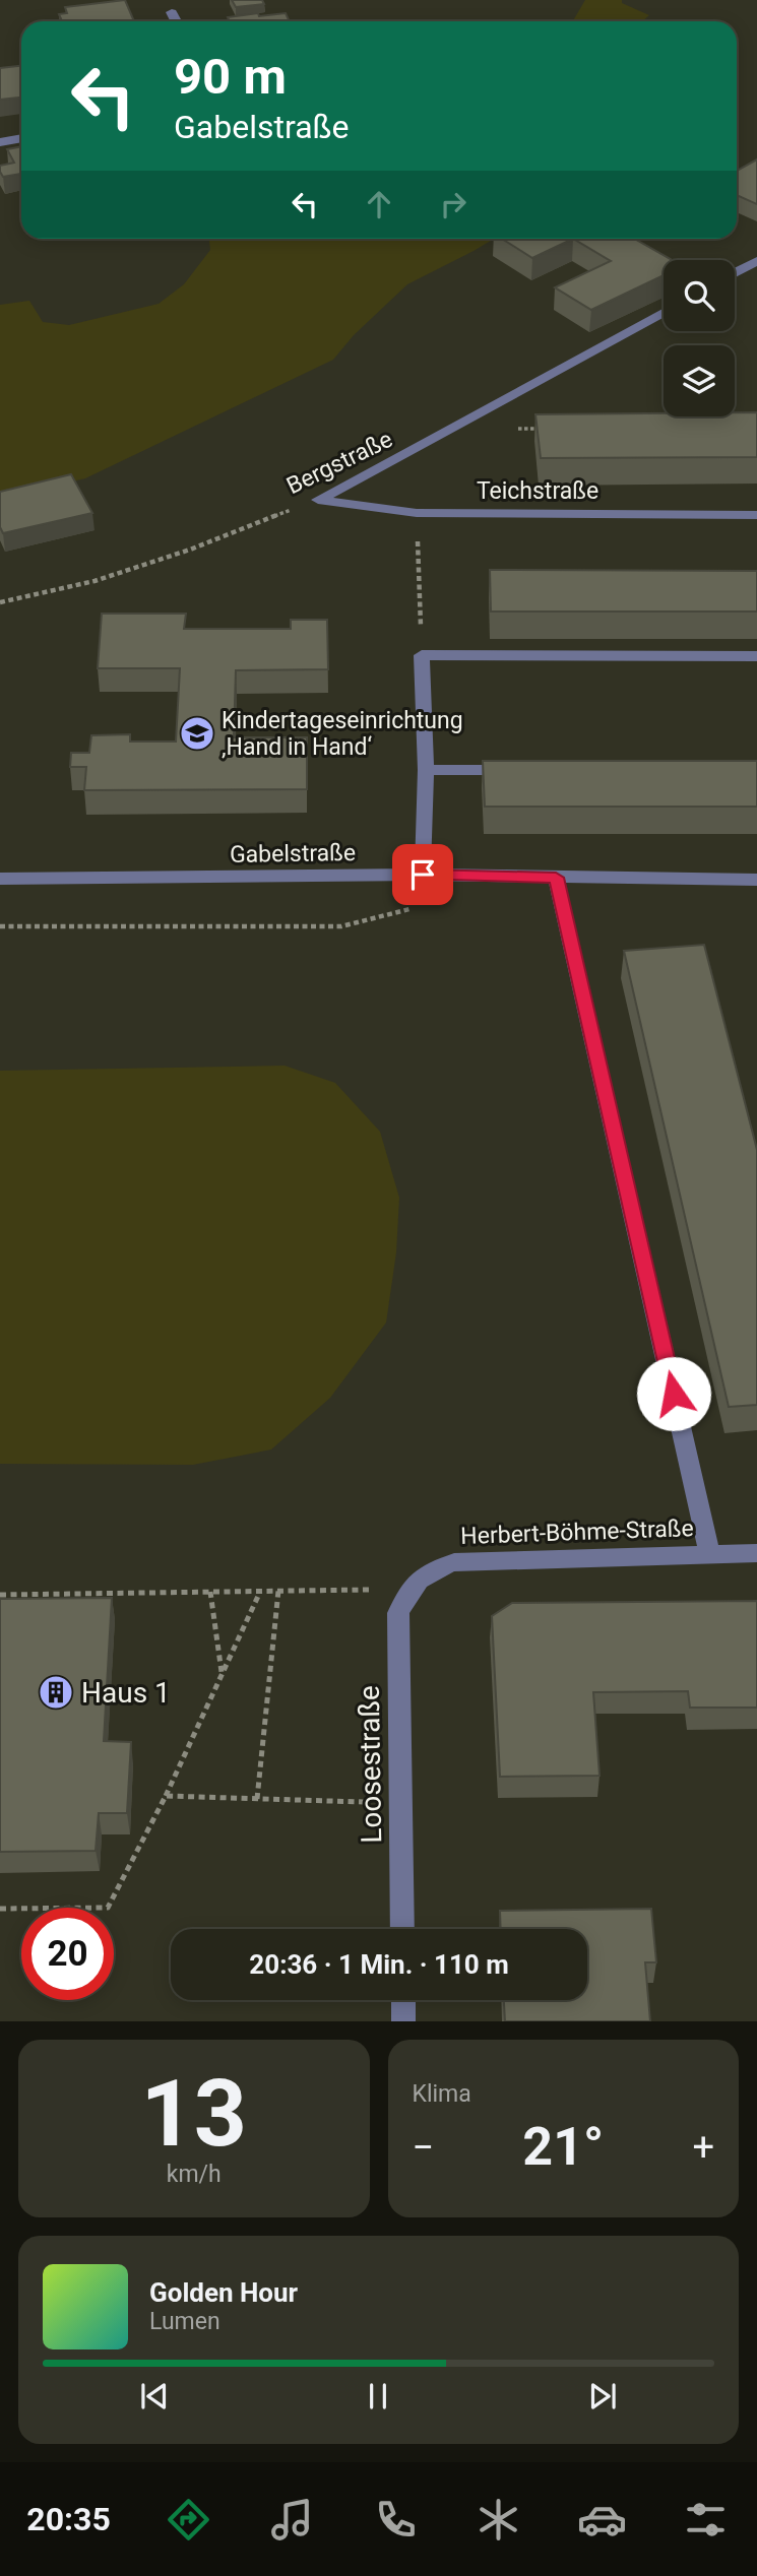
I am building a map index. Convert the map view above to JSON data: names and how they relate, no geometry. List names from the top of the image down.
{
  "streets": {
    "street": [
      "Bergstraße",
      "Teichstraße",
      "Gabelstraße",
      "Herbert-Böhme-Straße",
      "Loosestraße"
    ]
  },
  "crossings": [
    ["Bergstraße", "Teichstraße"],
    ["Herbert-Böhme-Straße", "Loosestraße"]
  ],
  "places": {
    "school or university": ["Kindertageseinrichtung ‚Hand in Hand‘"],
    "building": ["Haus 1"]
  },
  "page": {
    "turn": ["90 m", "Gabelstraße"],
    "limit": "20",
    "trip": "20:36 · 1 Min. · 110 m",
    "tile": [
      ["13", "km/h"],
      "Klima"
    ],
    "heat": ["−", "21°", "+"],
    "song": ["Golden Hour", "Lumen"],
    "tabs": "20:35"
  }
}
